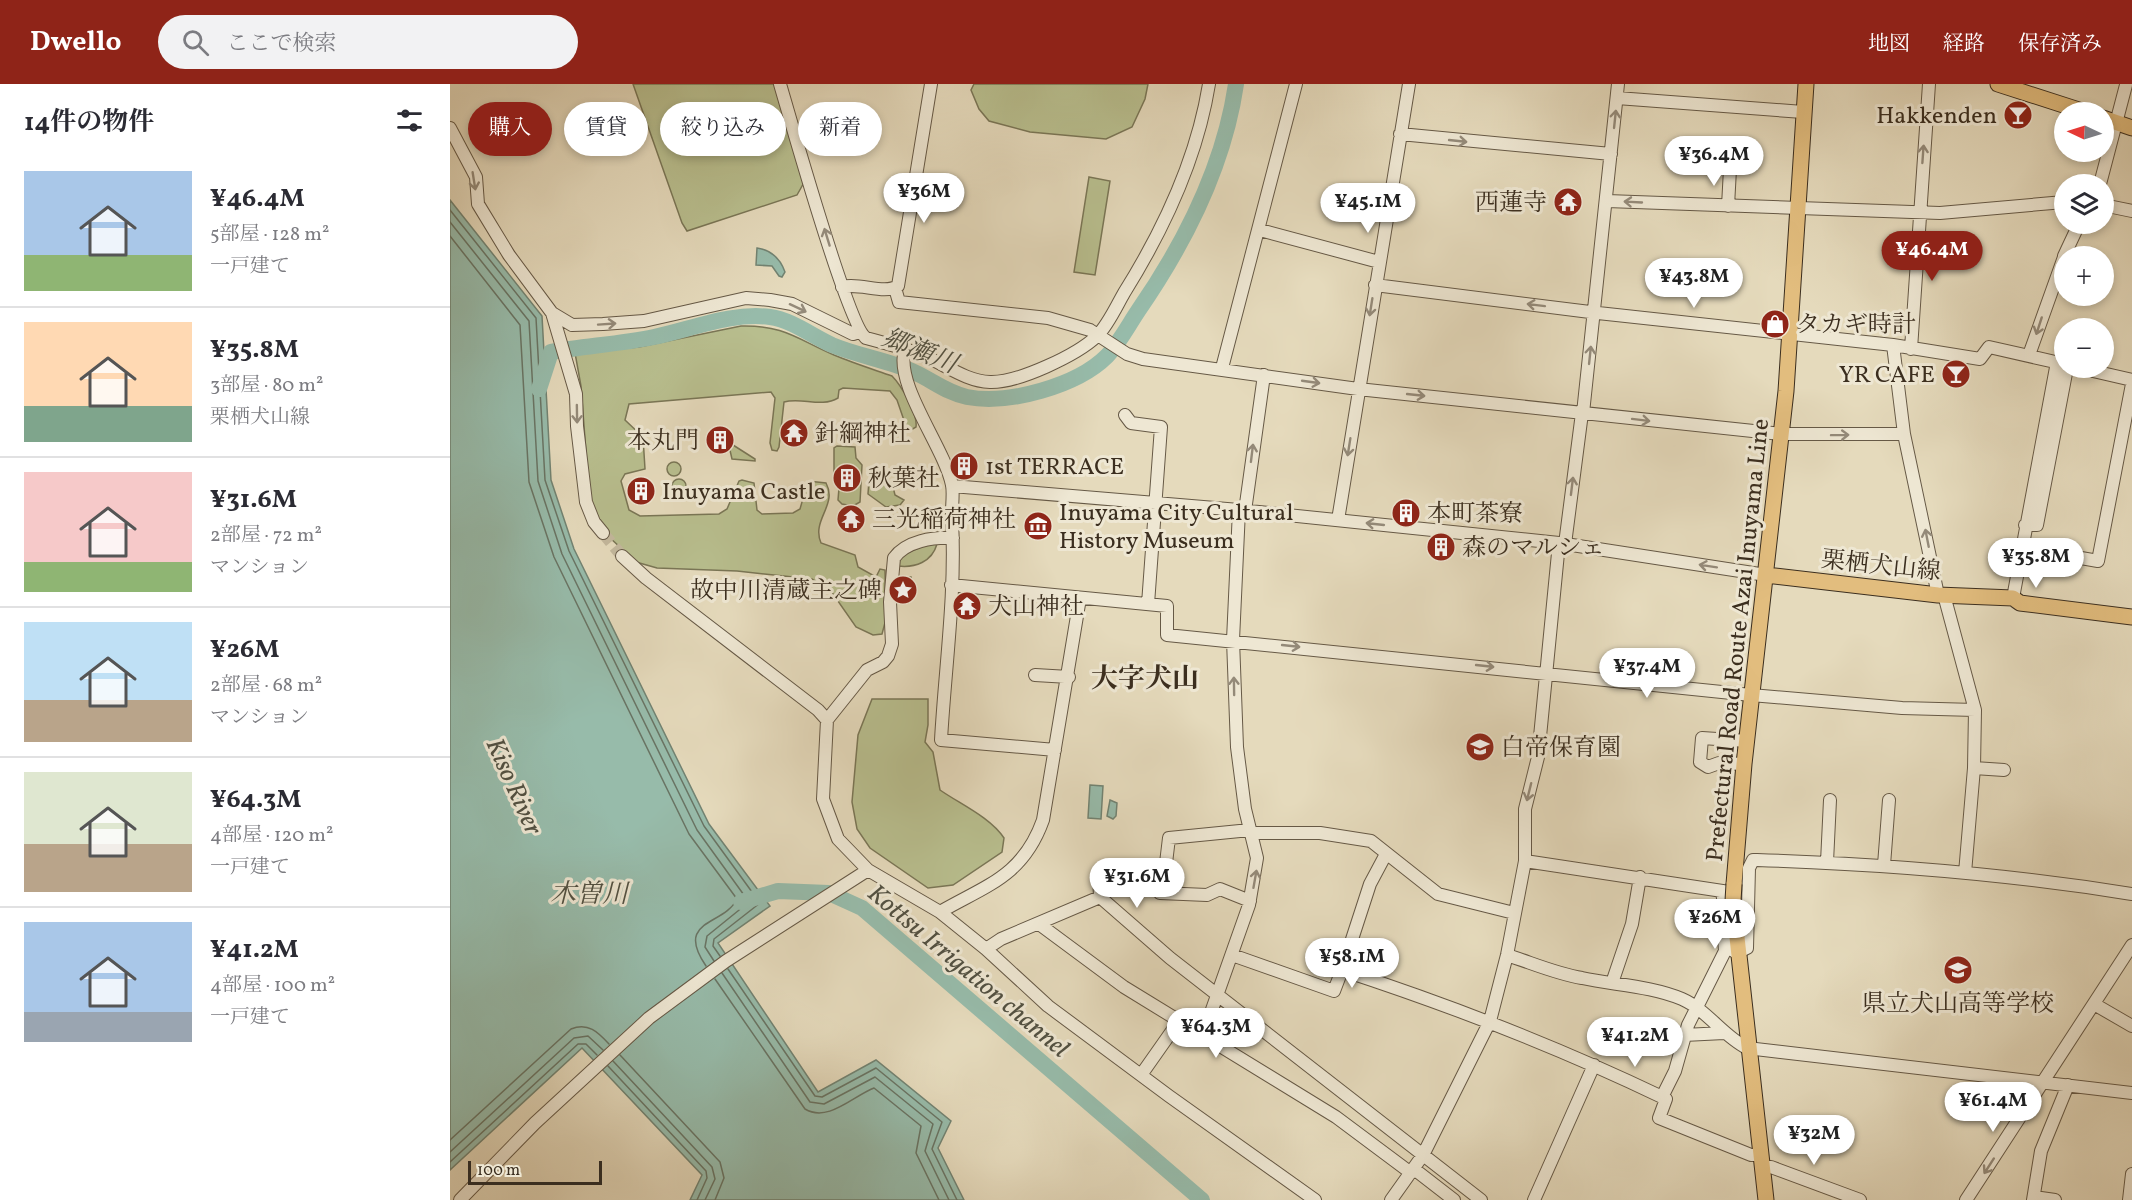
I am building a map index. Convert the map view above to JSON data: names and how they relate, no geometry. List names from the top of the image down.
{
  "streets": {
    "main road": ["栗栖犬山線", "Prefectural Road Route Azai Inuyama Line"]
  },
  "crossings": [
    ["栗栖犬山線", "Prefectural Road Route Azai Inuyama Line"]
  ],
  "districts": ["大字犬山"],
  "water": [
    "郷瀬川",
    "Kiso River",
    "木曽川",
    "Kottsu Irrigation channel"
  ],
  "places": {
    "bar": ["Hakkenden", "YR CAFE"],
    "temple": [
      "西蓮寺",
      "針綱神社",
      "三光稲荷神社",
      "犬山神社"
    ],
    "shop": ["タカギ時計"],
    "building": [
      "本丸門",
      "1st TERRACE",
      "秋葉社",
      "Inuyama Castle",
      "本町茶寮",
      "森のマルシェ"
    ],
    "museum": ["Inuyama City Cultural History Museum"],
    "place": ["故中川清蔵主之碑"],
    "school or university": ["白帝保育園", "県立犬山高等学校"]
  },
  "scale_bar": "100 m",
  "north": "left",
  "page": {
    "header": "Dwello",
    "search": "ここで検索",
    "nav": ["地図", "経路", "保存済み"],
    "heading": "14件の物件",
    "map_buttons": ["+", "−"],
    "chip": [
      "購入",
      "賃貸",
      "絞り込み",
      "新着"
    ],
    "price": [
      "¥36.4M",
      "¥36M",
      "¥45.1M",
      "¥46.4M",
      "¥43.8M",
      "¥35.8M",
      "¥37.4M",
      "¥31.6M",
      "¥26M",
      "¥58.1M",
      "¥64.3M",
      "¥41.2M",
      "¥61.4M",
      "¥32M"
    ],
    "list": [
      {
        "name": "¥46.4M",
        "note": "5部屋 · 128 m² · 一戸建て"
      },
      {
        "name": "¥35.8M",
        "note": "3部屋 · 80 m² · 栗栖犬山線"
      },
      {
        "name": "¥31.6M",
        "note": "2部屋 · 72 m² · マンション"
      },
      {
        "name": "¥26M",
        "note": "2部屋 · 68 m² · マンション"
      },
      {
        "name": "¥64.3M",
        "note": "4部屋 · 120 m² · 一戸建て"
      },
      {
        "name": "¥41.2M",
        "note": "4部屋 · 100 m² · 一戸建て"
      }
    ],
    "scale": "100 m"
  }
}
